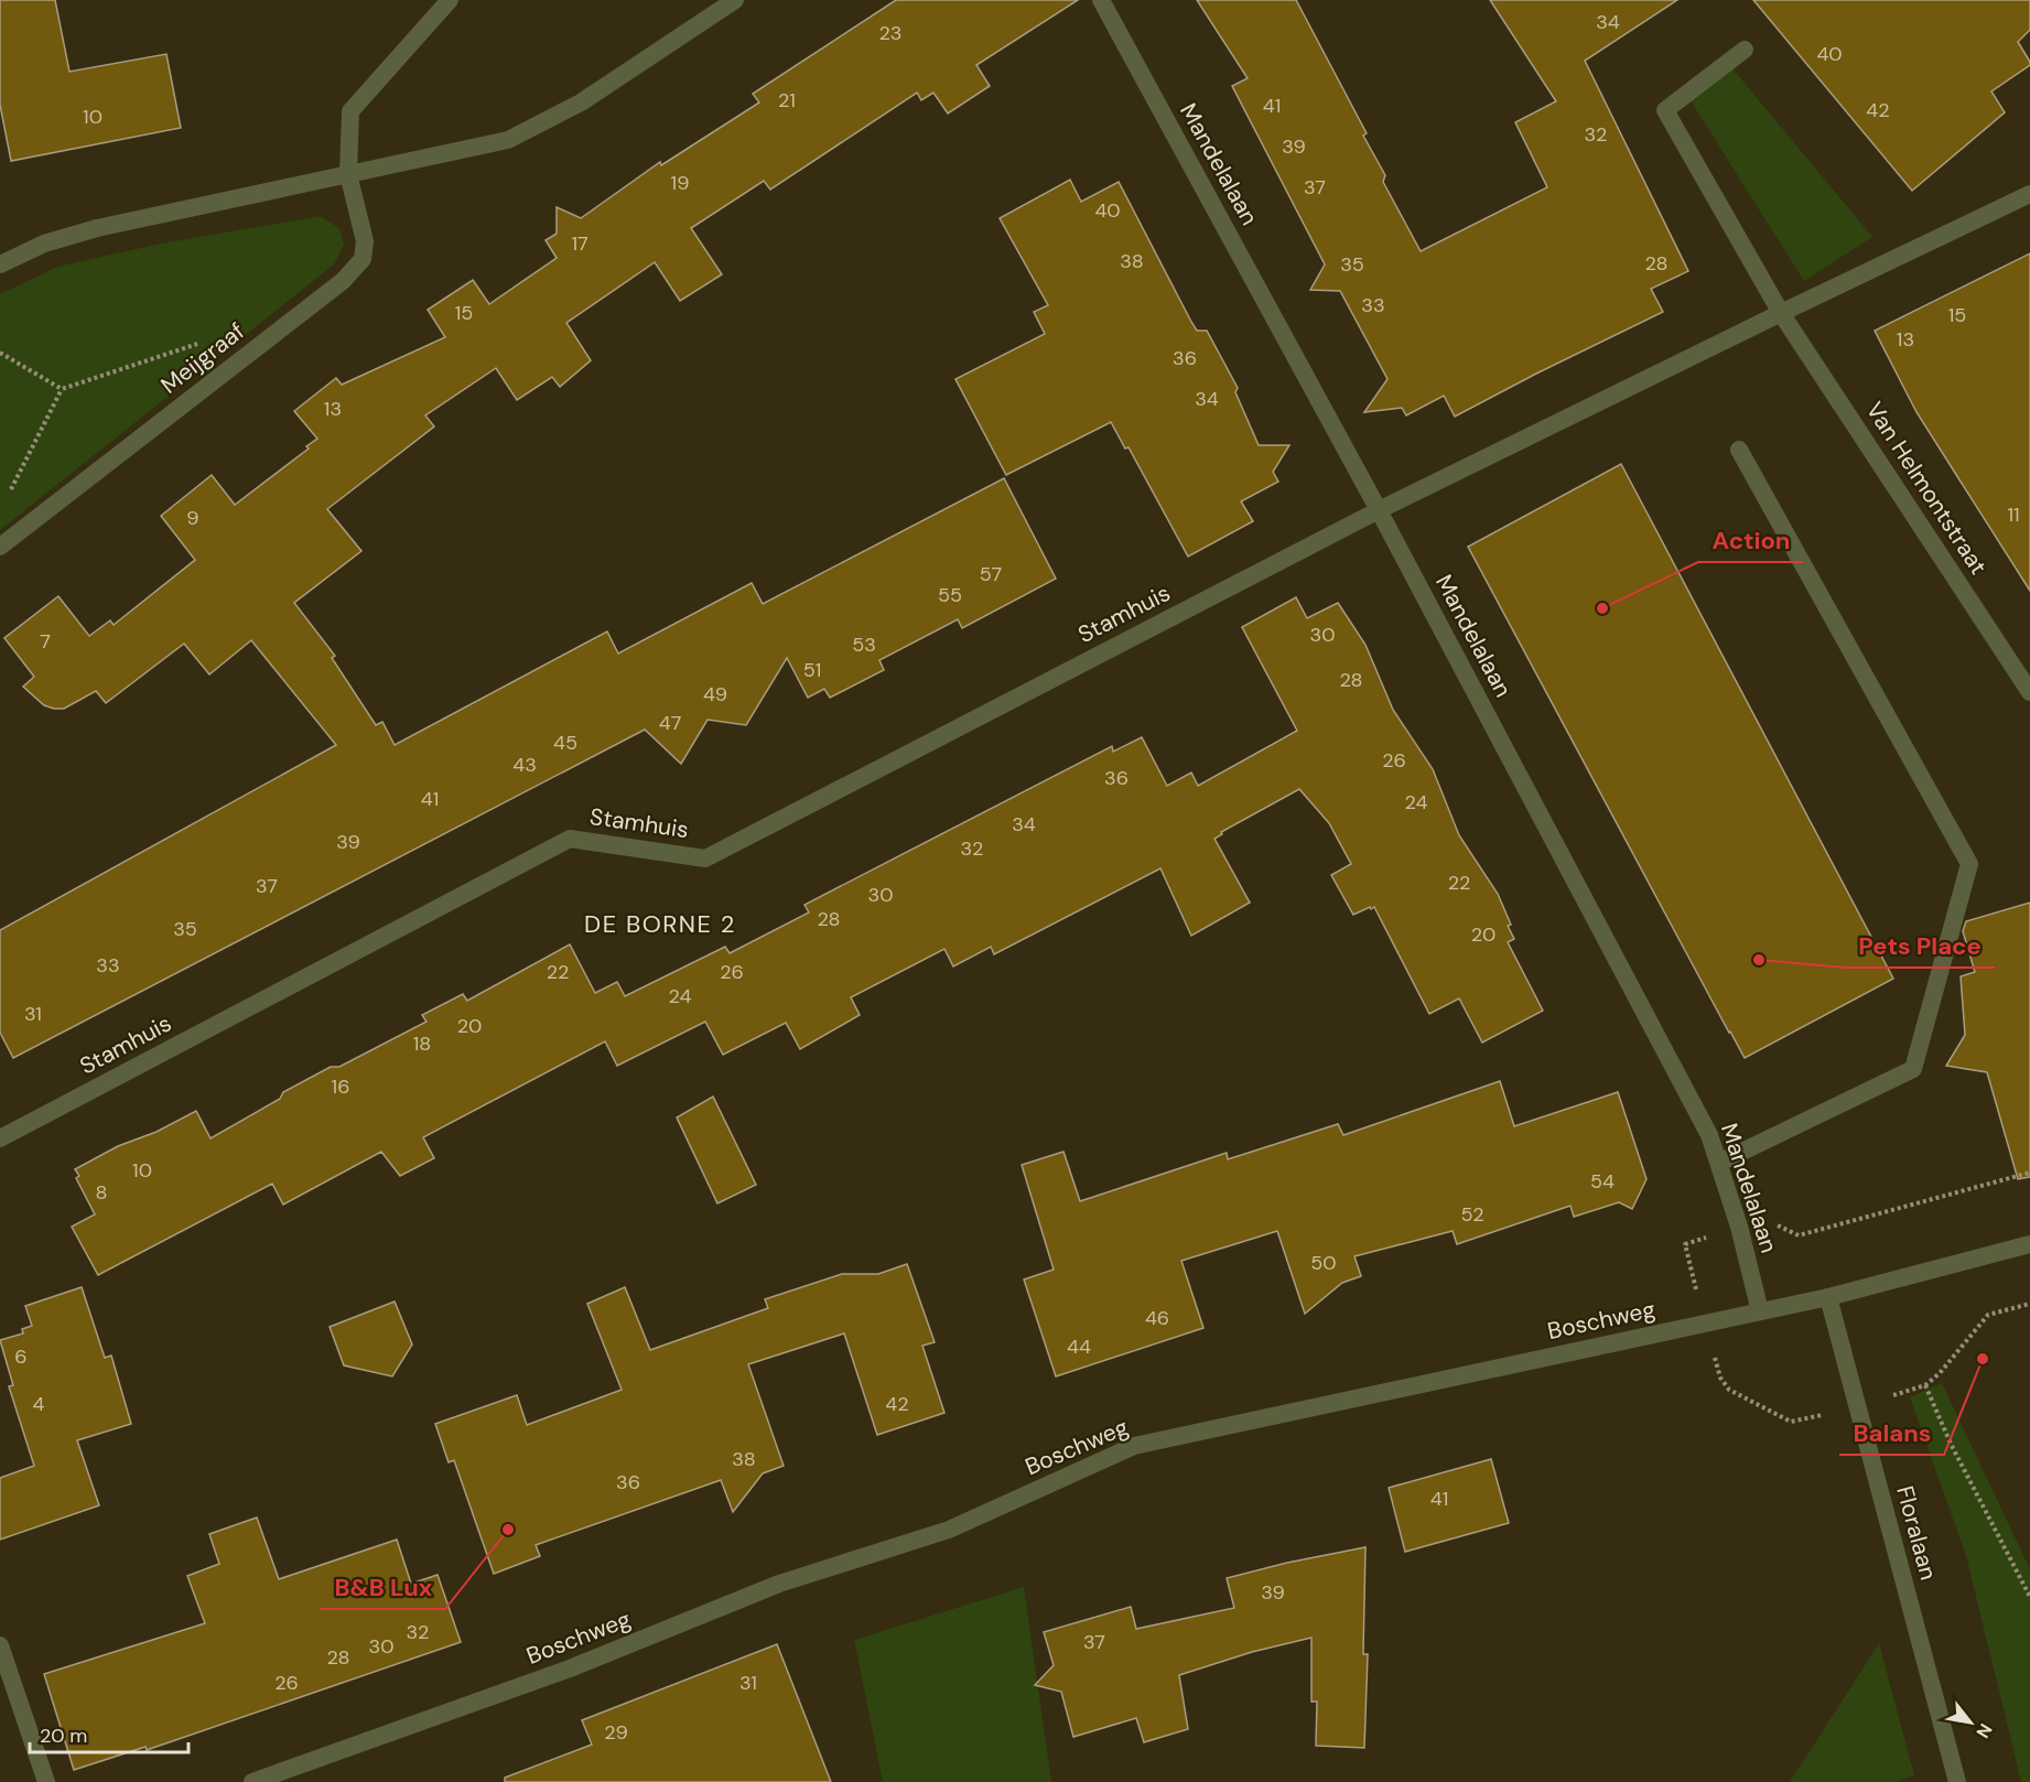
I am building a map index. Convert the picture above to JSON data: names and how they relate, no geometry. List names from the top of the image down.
{
  "streets": {
    "street": [
      "Mandelalaan",
      "Meijgraaf",
      "Van Helmontstraat",
      "Stamhuis",
      "Boschweg",
      "Floralaan"
    ]
  },
  "crossings": [
    ["Mandelalaan", "Stamhuis"],
    ["Mandelalaan", "Boschweg"],
    ["Boschweg", "Floralaan"]
  ],
  "districts": ["DE BORNE 2"],
  "places": [
    "Action",
    "Pets Place",
    "Balans",
    "B&B Lux"
  ],
  "house_numbers": [
    "34",
    "23",
    "40",
    "21",
    "41",
    "42",
    "10",
    "32",
    "39",
    "19",
    "37",
    "40",
    "17",
    "38",
    "28",
    "35",
    "33",
    "15",
    "15",
    "13",
    "36",
    "34",
    "13",
    "11",
    "9",
    "57",
    "55",
    "30",
    "7",
    "53",
    "51",
    "28",
    "49",
    "47",
    "45",
    "26",
    "43",
    "36",
    "41",
    "24",
    "34",
    "39",
    "32",
    "22",
    "37",
    "30",
    "28",
    "35",
    "20",
    "33",
    "22",
    "26",
    "24",
    "31",
    "20",
    "18",
    "16",
    "10",
    "54",
    "8",
    "52",
    "50",
    "46",
    "44",
    "6",
    "4",
    "42",
    "38",
    "36",
    "41",
    "39",
    "32",
    "37",
    "30",
    "28",
    "26",
    "31",
    "29"
  ],
  "scale_bar": "20 m",
  "north": "bottom right"
}
